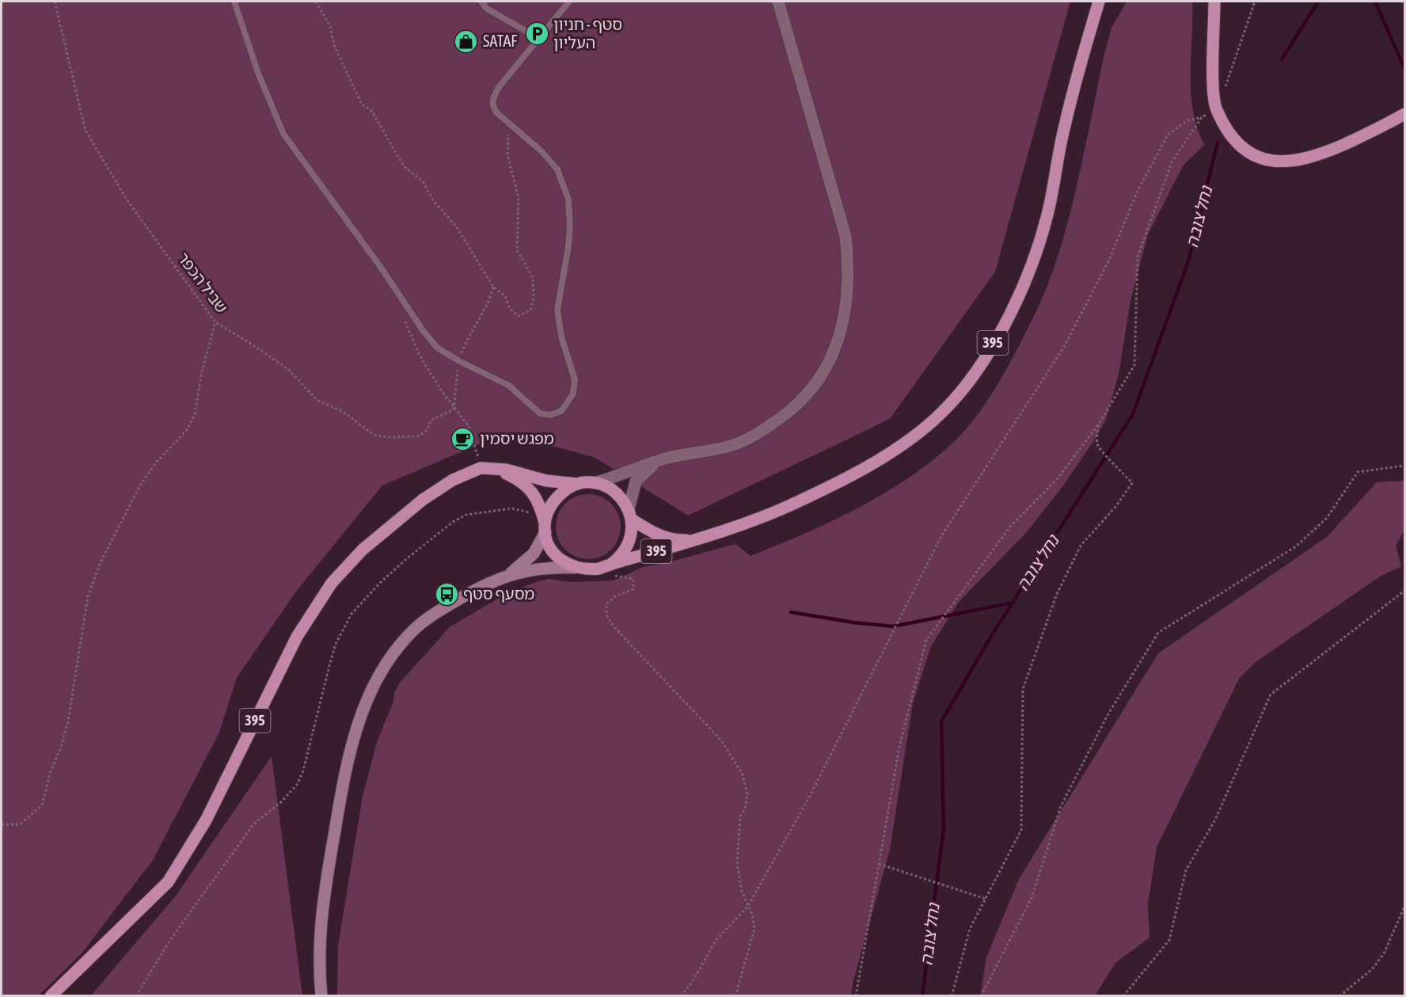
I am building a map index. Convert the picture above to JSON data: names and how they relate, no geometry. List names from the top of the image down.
{
  "streets": {
    "main road": ["395"],
    "path": ["שביל הכפר"]
  },
  "water": ["נחל צובה"],
  "places": {
    "parking": ["סטף - חניון העליון"],
    "shop": ["SATAF"],
    "cafe": ["מפגש יסמין"],
    "bus stop": ["מסעף סטף"]
  }
}
